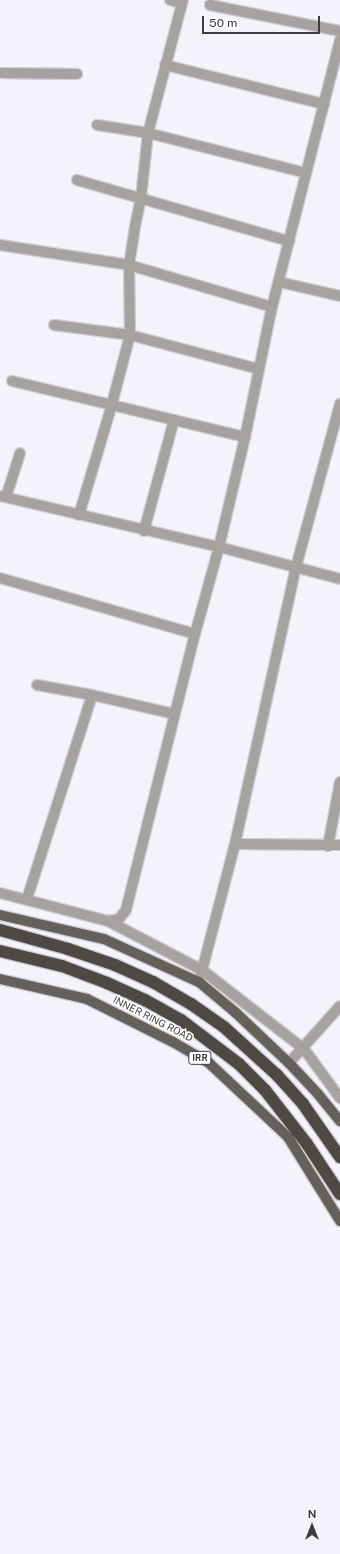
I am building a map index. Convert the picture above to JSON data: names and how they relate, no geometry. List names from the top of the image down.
{
  "streets": {
    "main road": ["INNER RING ROAD", "IRR"]
  },
  "scale_bar": "50 m",
  "north": "top"
}
